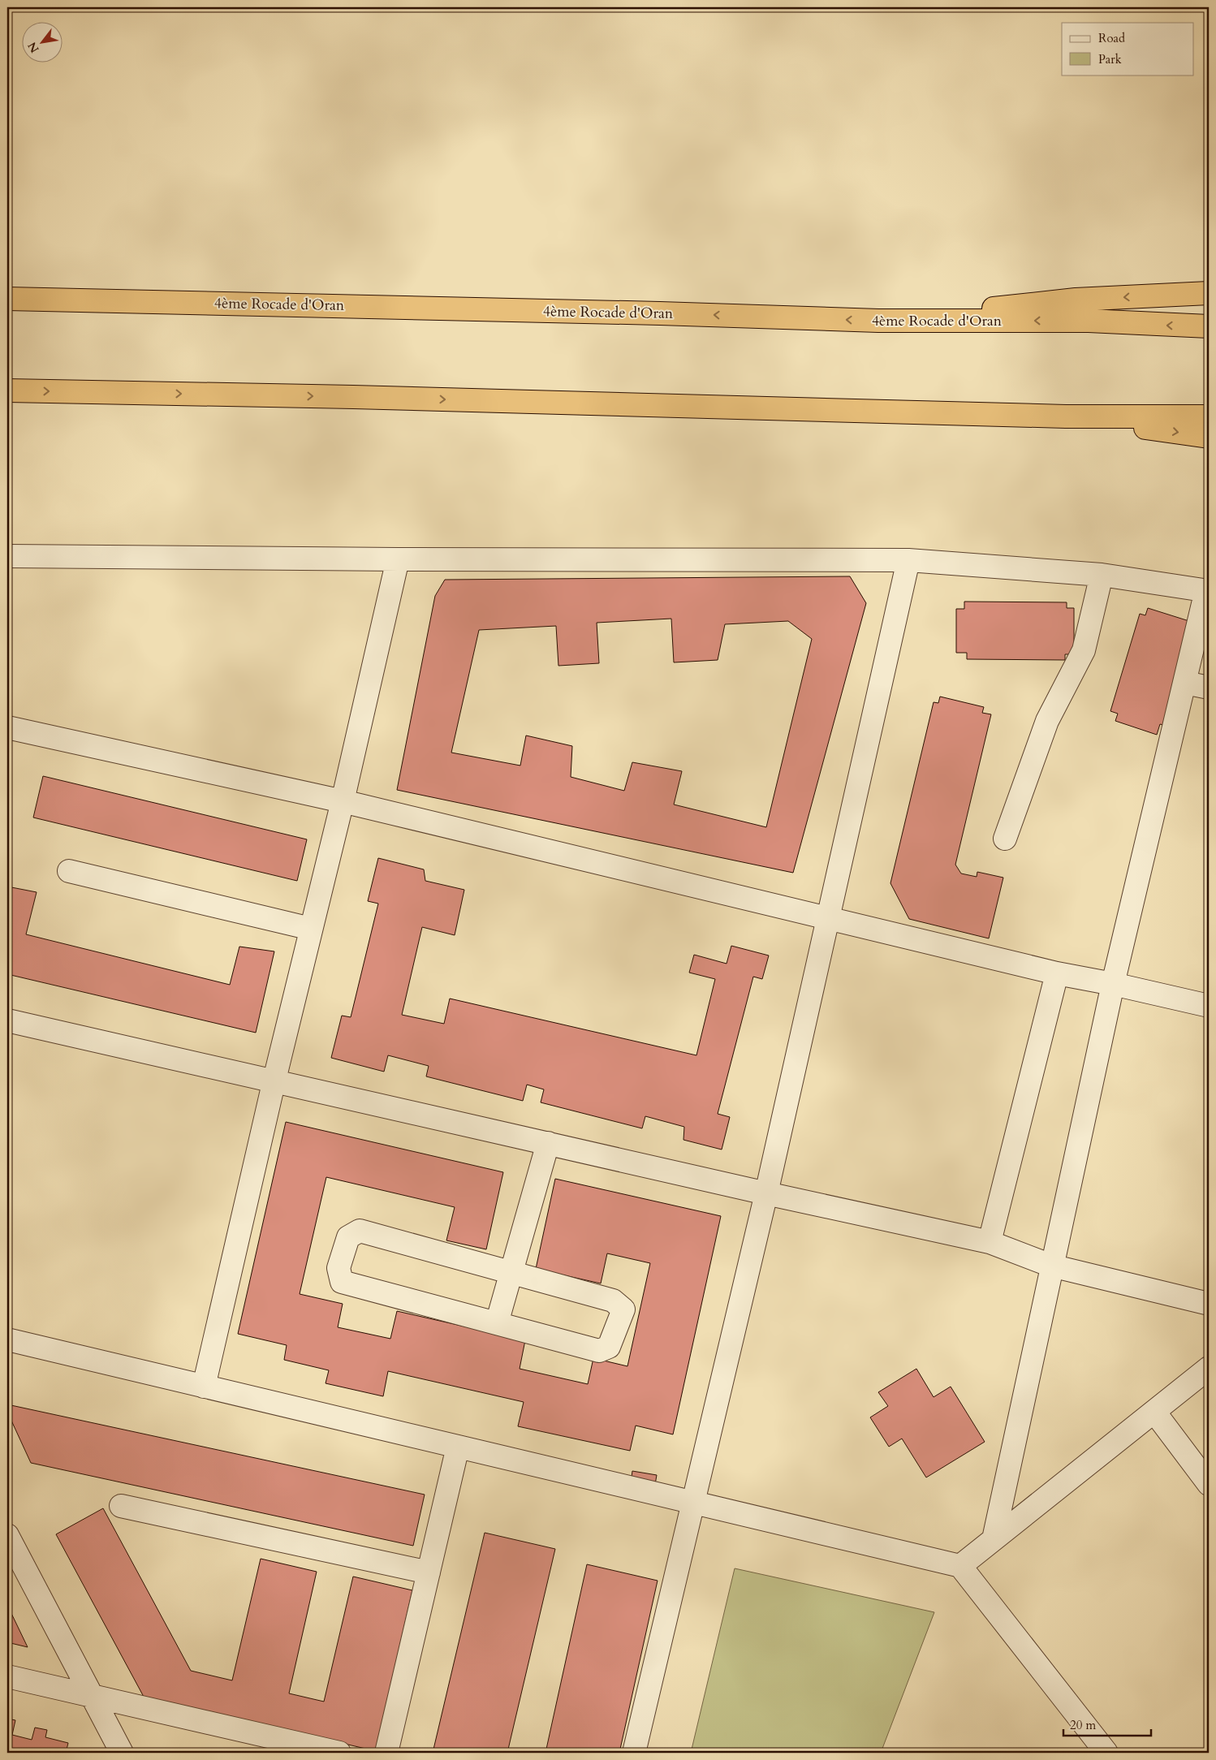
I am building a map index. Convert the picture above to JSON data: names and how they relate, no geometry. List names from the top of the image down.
{
  "streets": {
    "highway": ["4ème Rocade d'Oran"]
  },
  "legend": ["Road", "Park"],
  "scale_bar": "20 m",
  "north": "bottom left"
}
